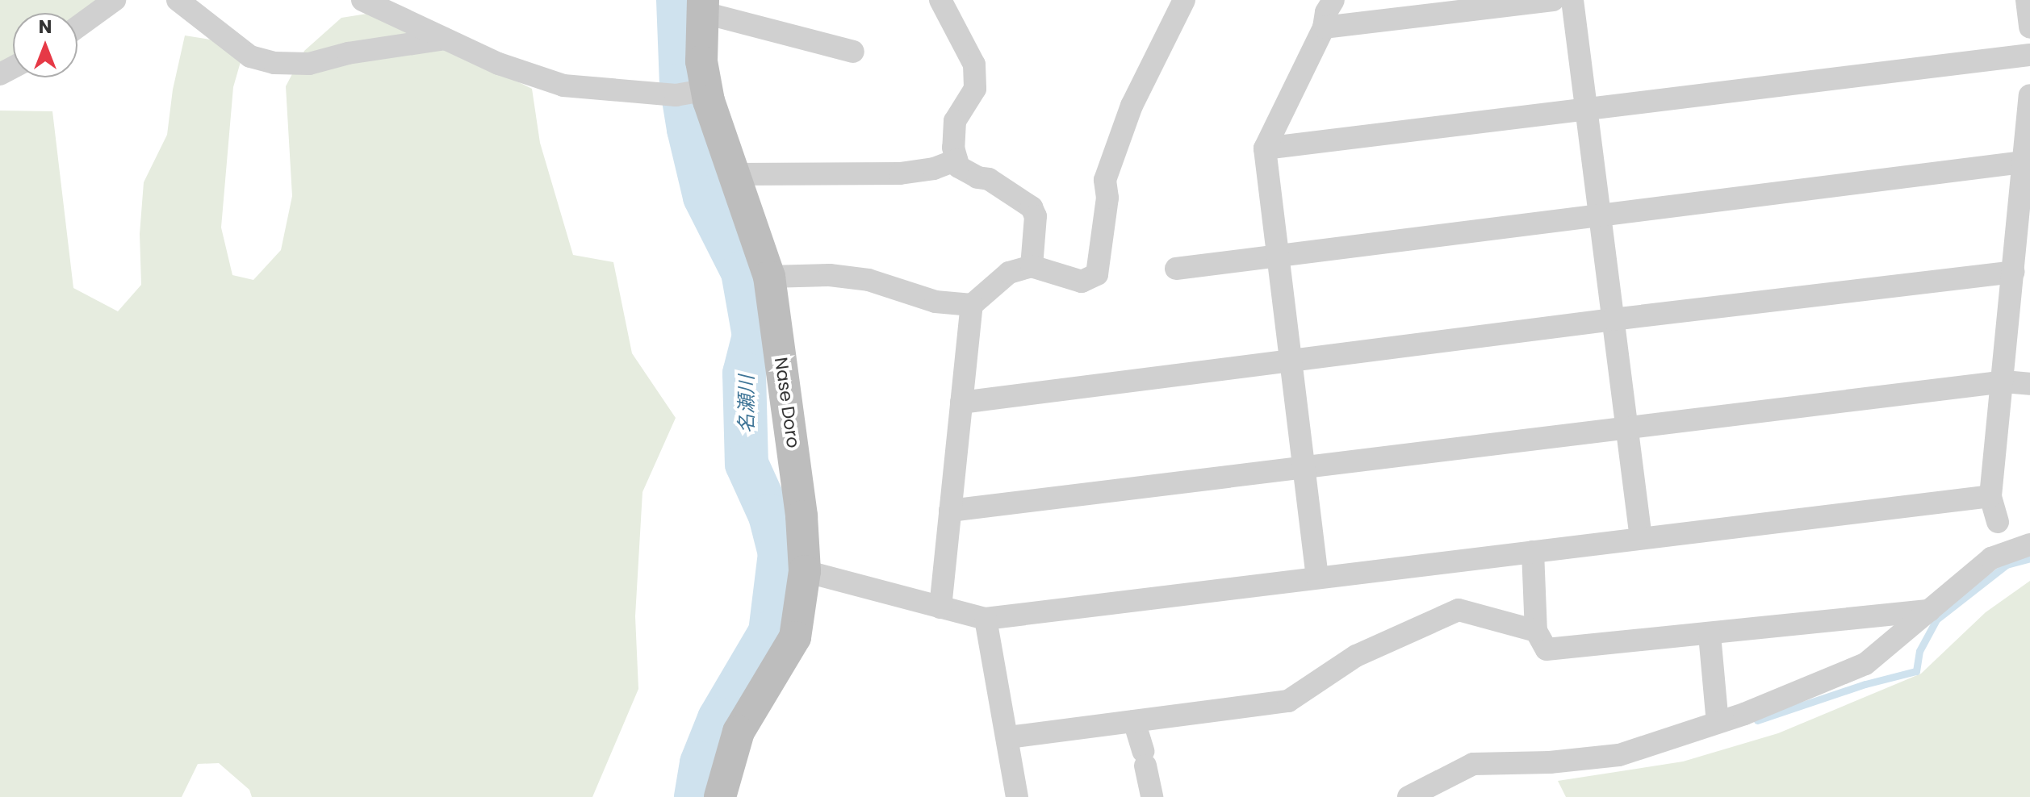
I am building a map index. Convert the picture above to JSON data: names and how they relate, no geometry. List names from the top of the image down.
{
  "streets": {
    "street": ["Nase Doro"]
  },
  "water": ["名瀬川"],
  "north": "top"
}
